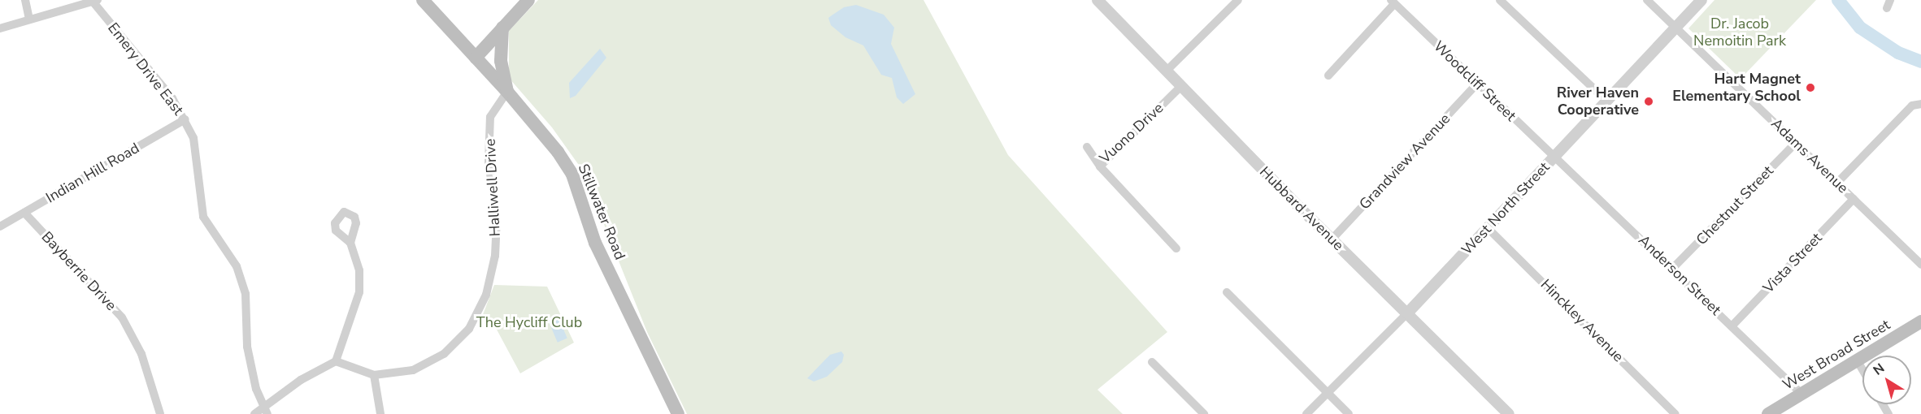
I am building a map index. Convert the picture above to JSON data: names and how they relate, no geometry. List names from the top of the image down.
{
  "streets": {
    "main road": ["Stillwater Road", "West Broad Street"],
    "street": [
      "Emery Drive East",
      "Woodcliff Street",
      "Vuono Drive",
      "Adams Avenue",
      "Grandview Avenue",
      "Indian Hill Road",
      "Halliwell Drive",
      "Chestnut Street",
      "Hubbard Avenue",
      "West North Street",
      "Vista Street",
      "Bayberrie Drive",
      "Anderson Street",
      "Hinckley Avenue"
    ]
  },
  "crossings": [
    ["Emery Drive East", "Indian Hill Road"],
    ["Woodcliff Street", "Grandview Avenue"],
    ["Woodcliff Street", "West North Street"],
    ["Woodcliff Street", "Anderson Street"],
    ["Vuono Drive", "Hubbard Avenue"],
    ["Adams Avenue", "Chestnut Street"],
    ["Adams Avenue", "West North Street"],
    ["Adams Avenue", "Vista Street"],
    ["Grandview Avenue", "Hubbard Avenue"],
    ["Indian Hill Road", "Bayberrie Drive"],
    ["Halliwell Drive", "Stillwater Road"],
    ["Chestnut Street", "Anderson Street"],
    ["Hubbard Avenue", "West North Street"],
    ["West North Street", "Anderson Street"],
    ["West North Street", "Hinckley Avenue"],
    ["Vista Street", "Anderson Street"],
    ["Anderson Street", "West Broad Street"]
  ],
  "parks": ["Dr. Jacob Nemoitin Park", "The Hycliff Club"],
  "places": ["Hart Magnet Elementary School", "River Haven Cooperative"],
  "north": "top left"
}
